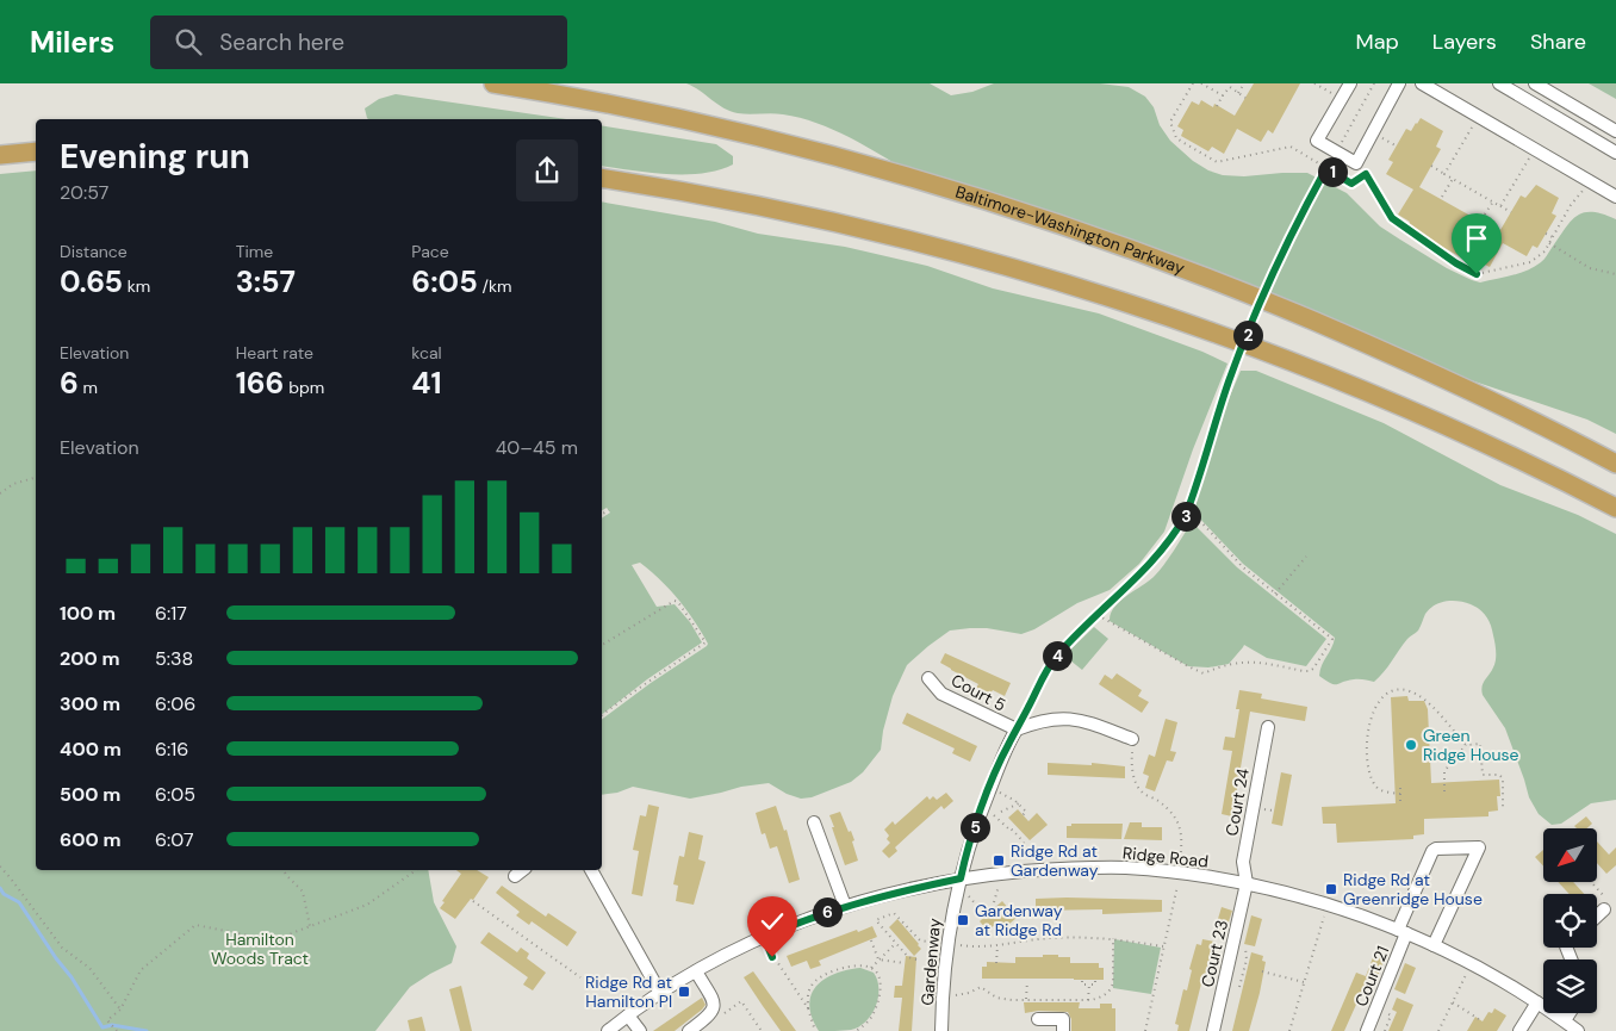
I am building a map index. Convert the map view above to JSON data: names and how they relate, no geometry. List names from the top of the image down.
{
  "streets": {
    "highway": ["Baltimore-Washington Parkway"],
    "street": [
      "Court 5",
      "Court 24",
      "Ridge Road",
      "Court 23",
      "Gardenway",
      "Court 21"
    ]
  },
  "crossings": [
    ["Court 5", "Gardenway"],
    ["Court 24", "Ridge Road"],
    ["Court 24", "Court 23"],
    ["Ridge Road", "Court 23"],
    ["Ridge Road", "Gardenway"],
    ["Ridge Road", "Court 21"]
  ],
  "parks": ["Hamilton Woods Tract"],
  "places": {
    "other": ["Green Ridge House"],
    "transit": [
      "Ridge Rd at Gardenway",
      "Ridge Rd at Greenridge House",
      "Gardenway at Ridge Rd",
      "Ridge Rd at Hamilton Pl"
    ]
  },
  "north": "bottom left",
  "page": {
    "header": "Milers",
    "search": "Search here",
    "nav": ["Map", "Layers", "Share"],
    "heading": ["Evening run", "20:57"],
    "pins": [
      "1",
      "2",
      "3",
      "4",
      "5",
      "6"
    ],
    "stats": [
      ["Distance", "0.65 km"],
      ["Time", "3:57"],
      ["Pace", "6:05 /km"],
      ["Elevation", "6 m"],
      ["Heart rate", "166 bpm"],
      ["kcal", "41"]
    ],
    "chart": ["Elevation", "40–45 m"],
    "list": [
      {
        "name": "100 m",
        "note": "6:17"
      },
      {
        "name": "200 m",
        "note": "5:38"
      },
      {
        "name": "300 m",
        "note": "6:06"
      },
      {
        "name": "400 m",
        "note": "6:16"
      },
      {
        "name": "500 m",
        "note": "6:05"
      },
      {
        "name": "600 m",
        "note": "6:07"
      }
    ]
  }
}
